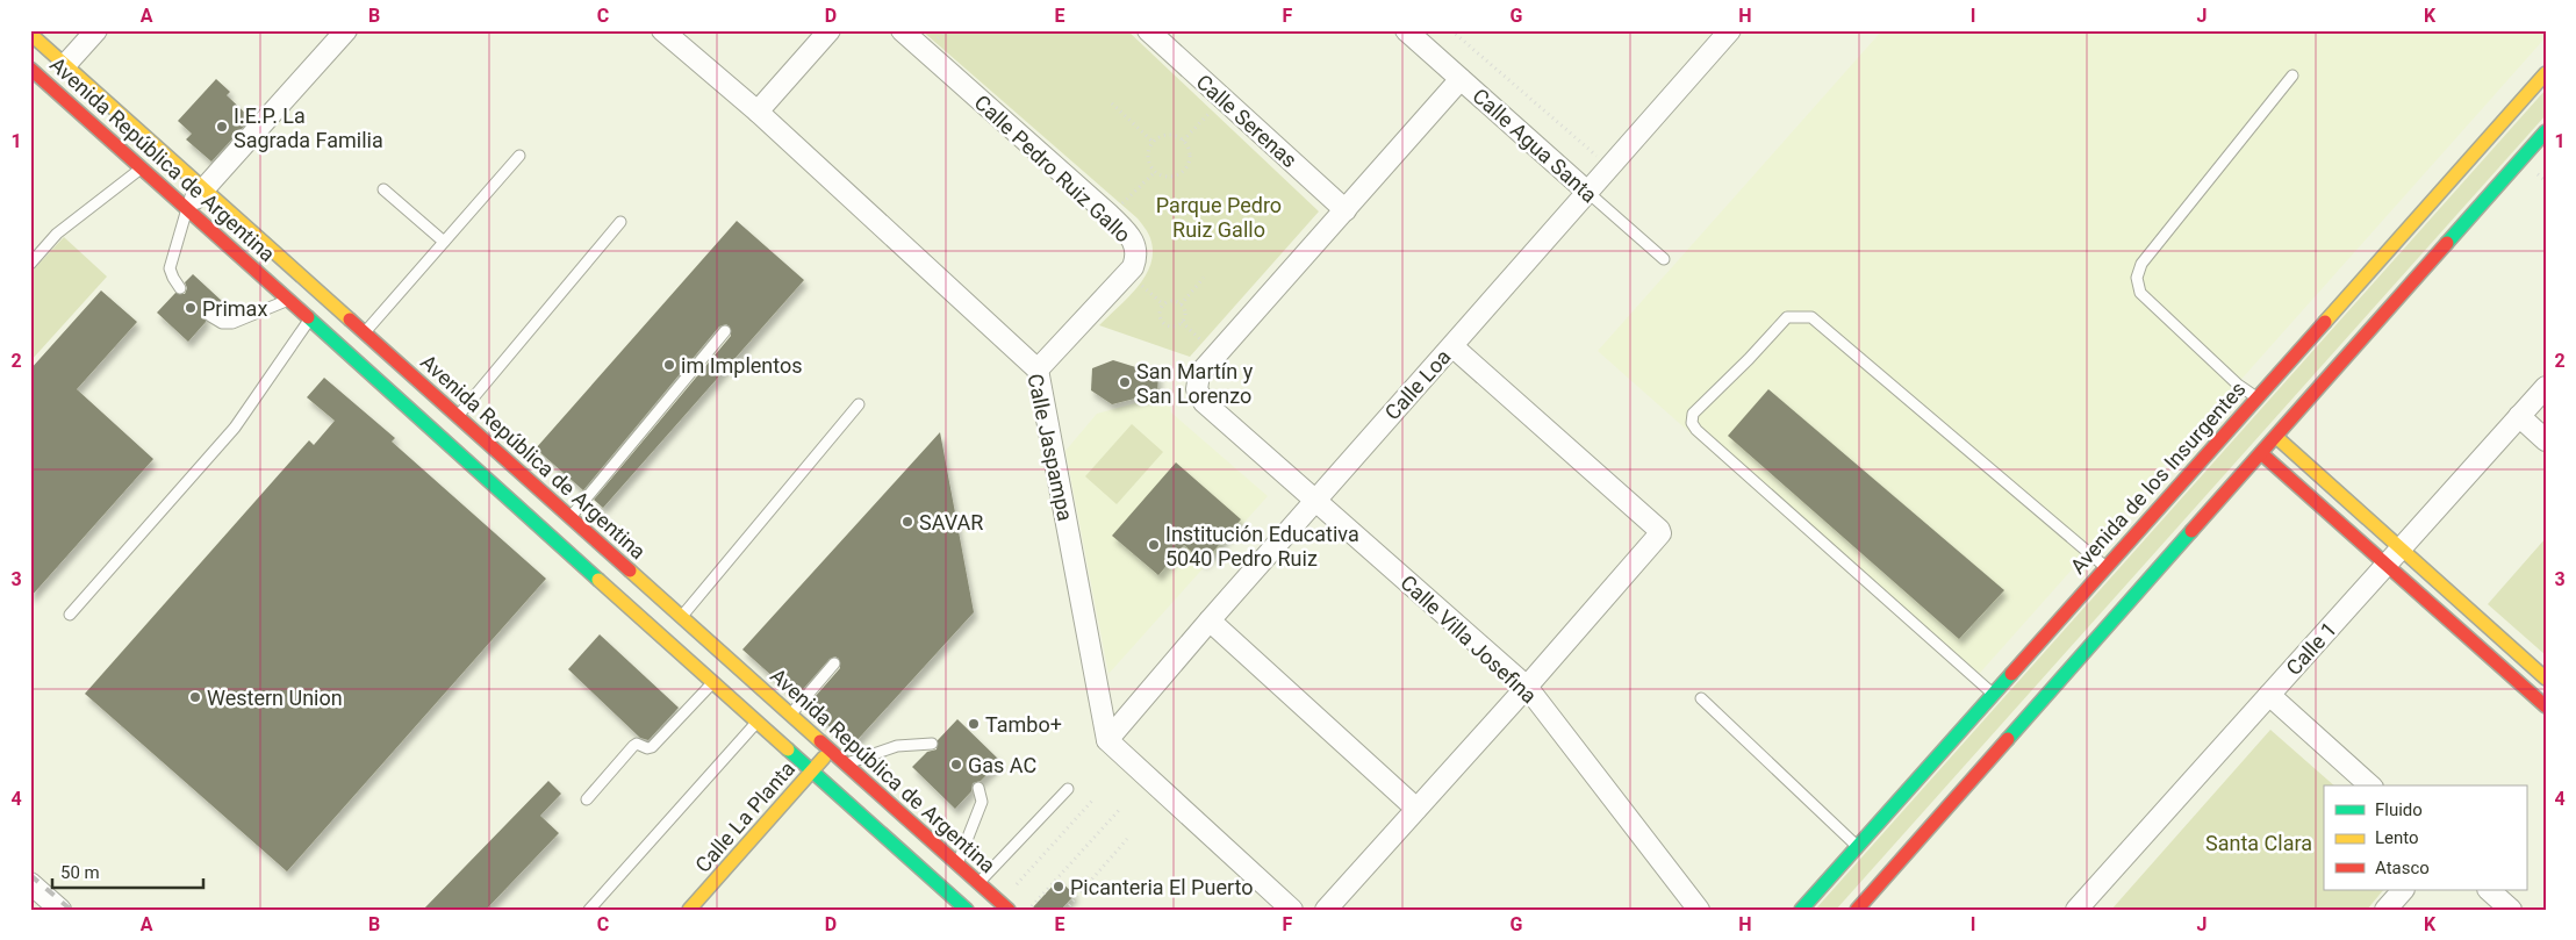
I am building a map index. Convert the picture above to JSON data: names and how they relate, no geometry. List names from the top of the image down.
{
  "streets": {
    "main road": ["Avenida República de Argentina", "Avenida de los Insurgentes", "Calle La Planta"],
    "street": [
      "Calle Serenas",
      "Calle Agua Santa",
      "Calle Pedro Ruiz Gallo",
      "Calle Loa",
      "Calle Jaspampa",
      "Calle Villa Josefina",
      "Calle 1"
    ]
  },
  "crossings": [
    ["Calle Agua Santa", "Calle Loa"],
    ["Avenida República de Argentina", "Calle La Planta"],
    ["Calle Pedro Ruiz Gallo", "Calle Jaspampa"],
    ["Calle Loa", "Calle Jaspampa"],
    ["Calle Loa", "Calle Villa Josefina"]
  ],
  "parks": ["Parque Pedro Ruiz Gallo", "Santa Clara"],
  "places": [
    "I.E.P. La Sagrada Familia",
    "Primax",
    "im Implentos",
    "San Martín y San Lorenzo",
    "SAVAR",
    "Institución Educativa 5040 Pedro Ruiz",
    "Western Union",
    "Tambo+",
    "Gas AC",
    "Picanteria El Puerto"
  ],
  "legend": ["Fluido", "Lento", "Atasco"],
  "scale_bar": "50 m",
  "grid": {
    "columns": [
      "A",
      "B",
      "C",
      "D",
      "E",
      "F",
      "G",
      "H",
      "I",
      "J",
      "K"
    ],
    "rows": [
      "1",
      "2",
      "3",
      "4"
    ]
  }
}
